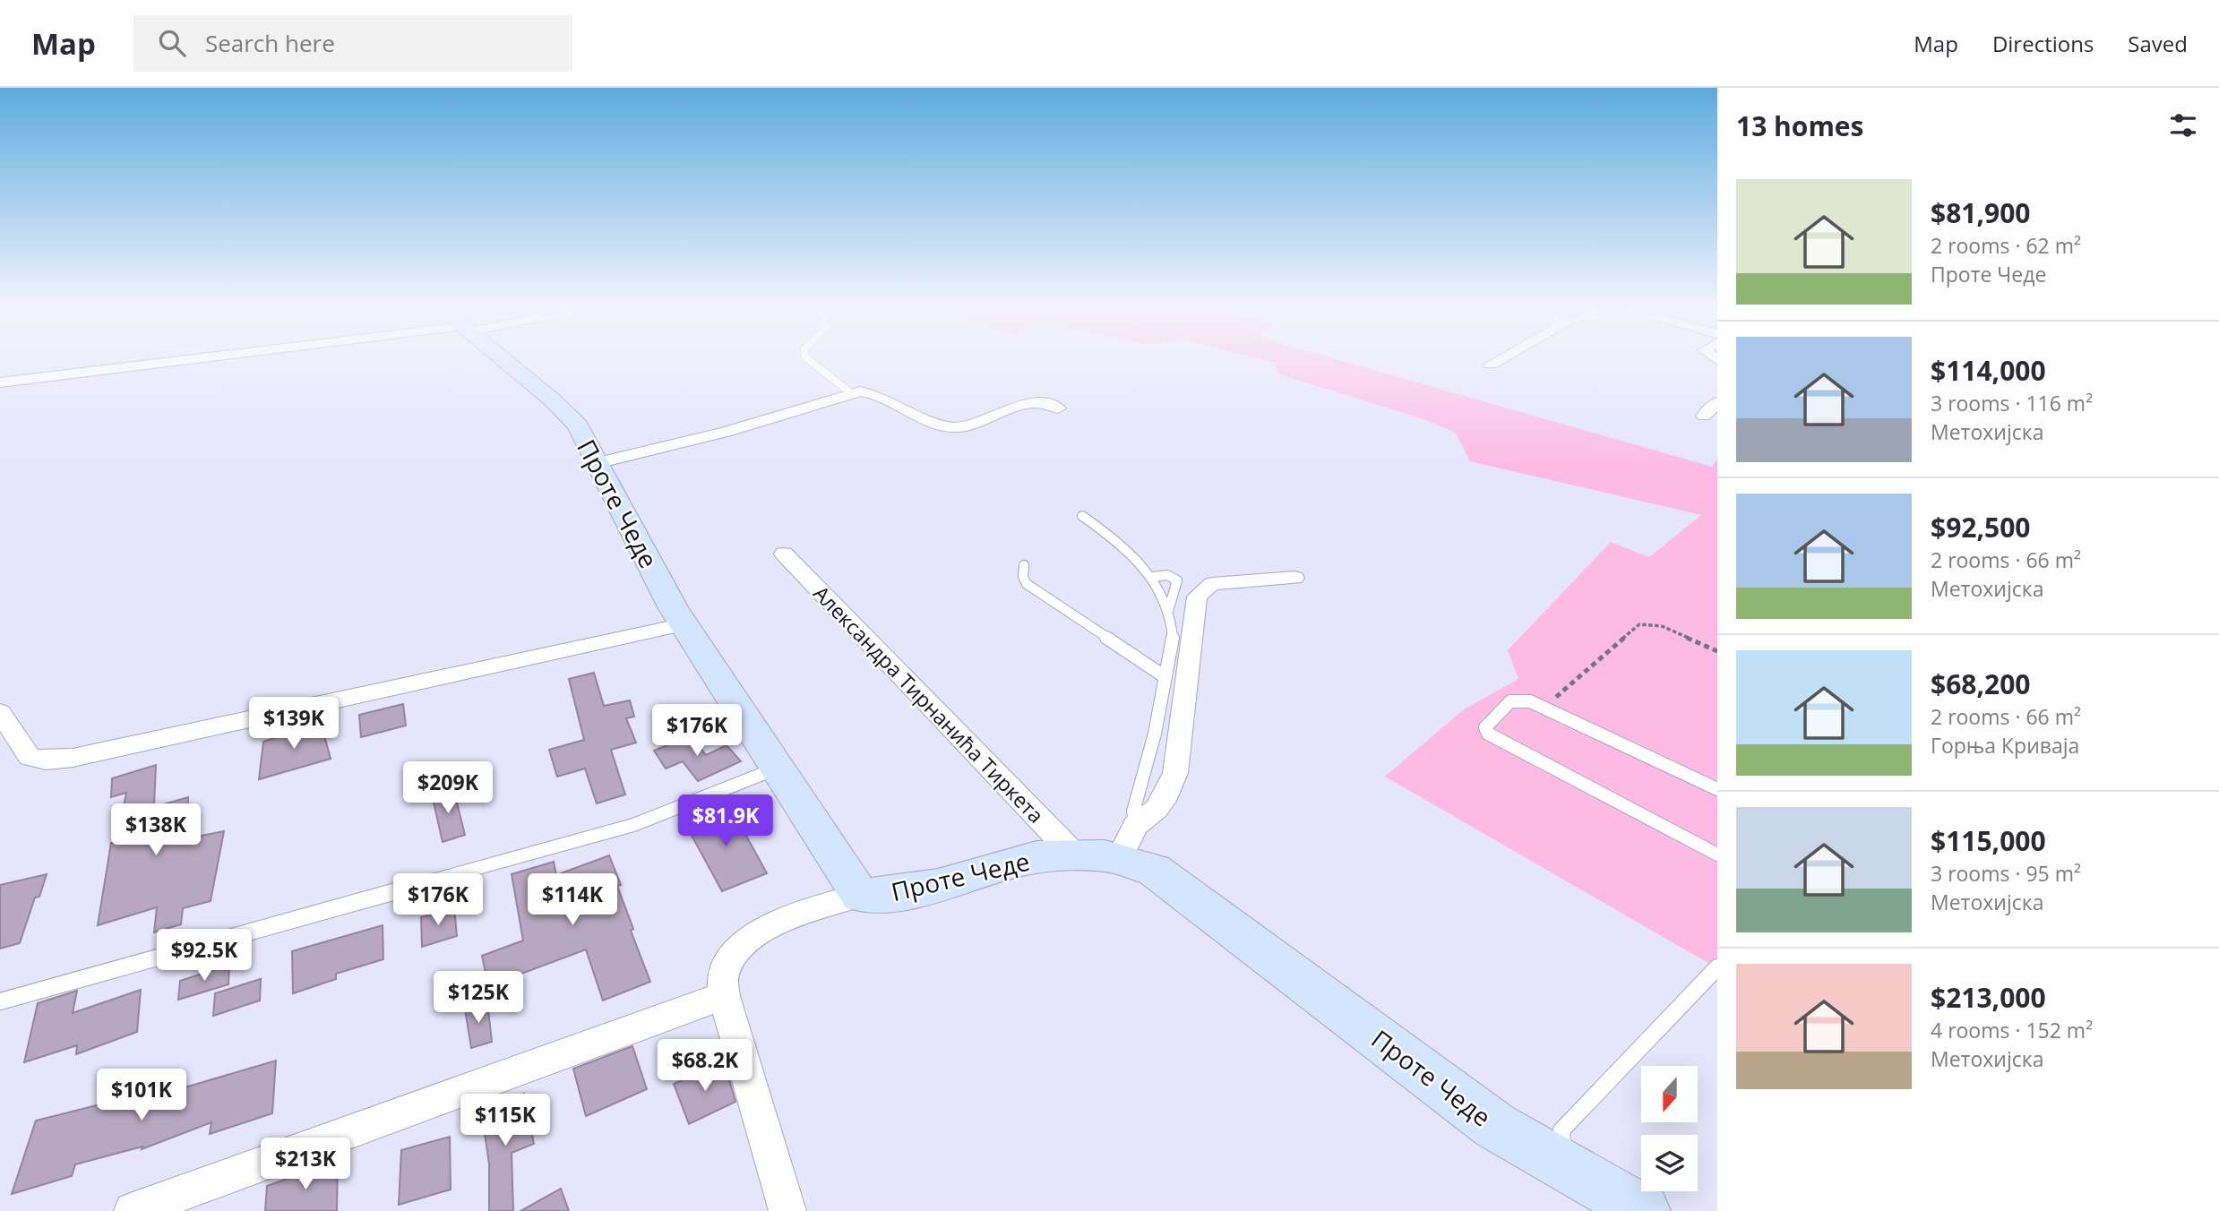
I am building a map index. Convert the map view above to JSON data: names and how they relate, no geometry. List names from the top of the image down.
{
  "streets": {
    "street": ["Проте Чеде", "Александра Тирнанића Тиркета"]
  },
  "crossings": [
    ["Проте Чеде", "Александра Тирнанића Тиркета"]
  ],
  "north": "bottom",
  "page": {
    "header": "Map",
    "search": "Search here",
    "nav": ["Map", "Directions", "Saved"],
    "heading": "13 homes",
    "list": [
      {
        "name": "$81,900",
        "note": "2 rooms · 62 m² · Проте Чеде"
      },
      {
        "name": "$114,000",
        "note": "3 rooms · 116 m² · Метохијска"
      },
      {
        "name": "$92,500",
        "note": "2 rooms · 66 m² · Метохијска"
      },
      {
        "name": "$68,200",
        "note": "2 rooms · 66 m² · Горња Криваја"
      },
      {
        "name": "$115,000",
        "note": "3 rooms · 95 m² · Метохијска"
      },
      {
        "name": "$213,000",
        "note": "4 rooms · 152 m² · Метохијска"
      }
    ],
    "price": [
      "$139K",
      "$176K",
      "$209K",
      "$81.9K",
      "$138K",
      "$176K",
      "$114K",
      "$92.5K",
      "$125K",
      "$68.2K",
      "$101K",
      "$115K",
      "$213K"
    ]
  }
}
